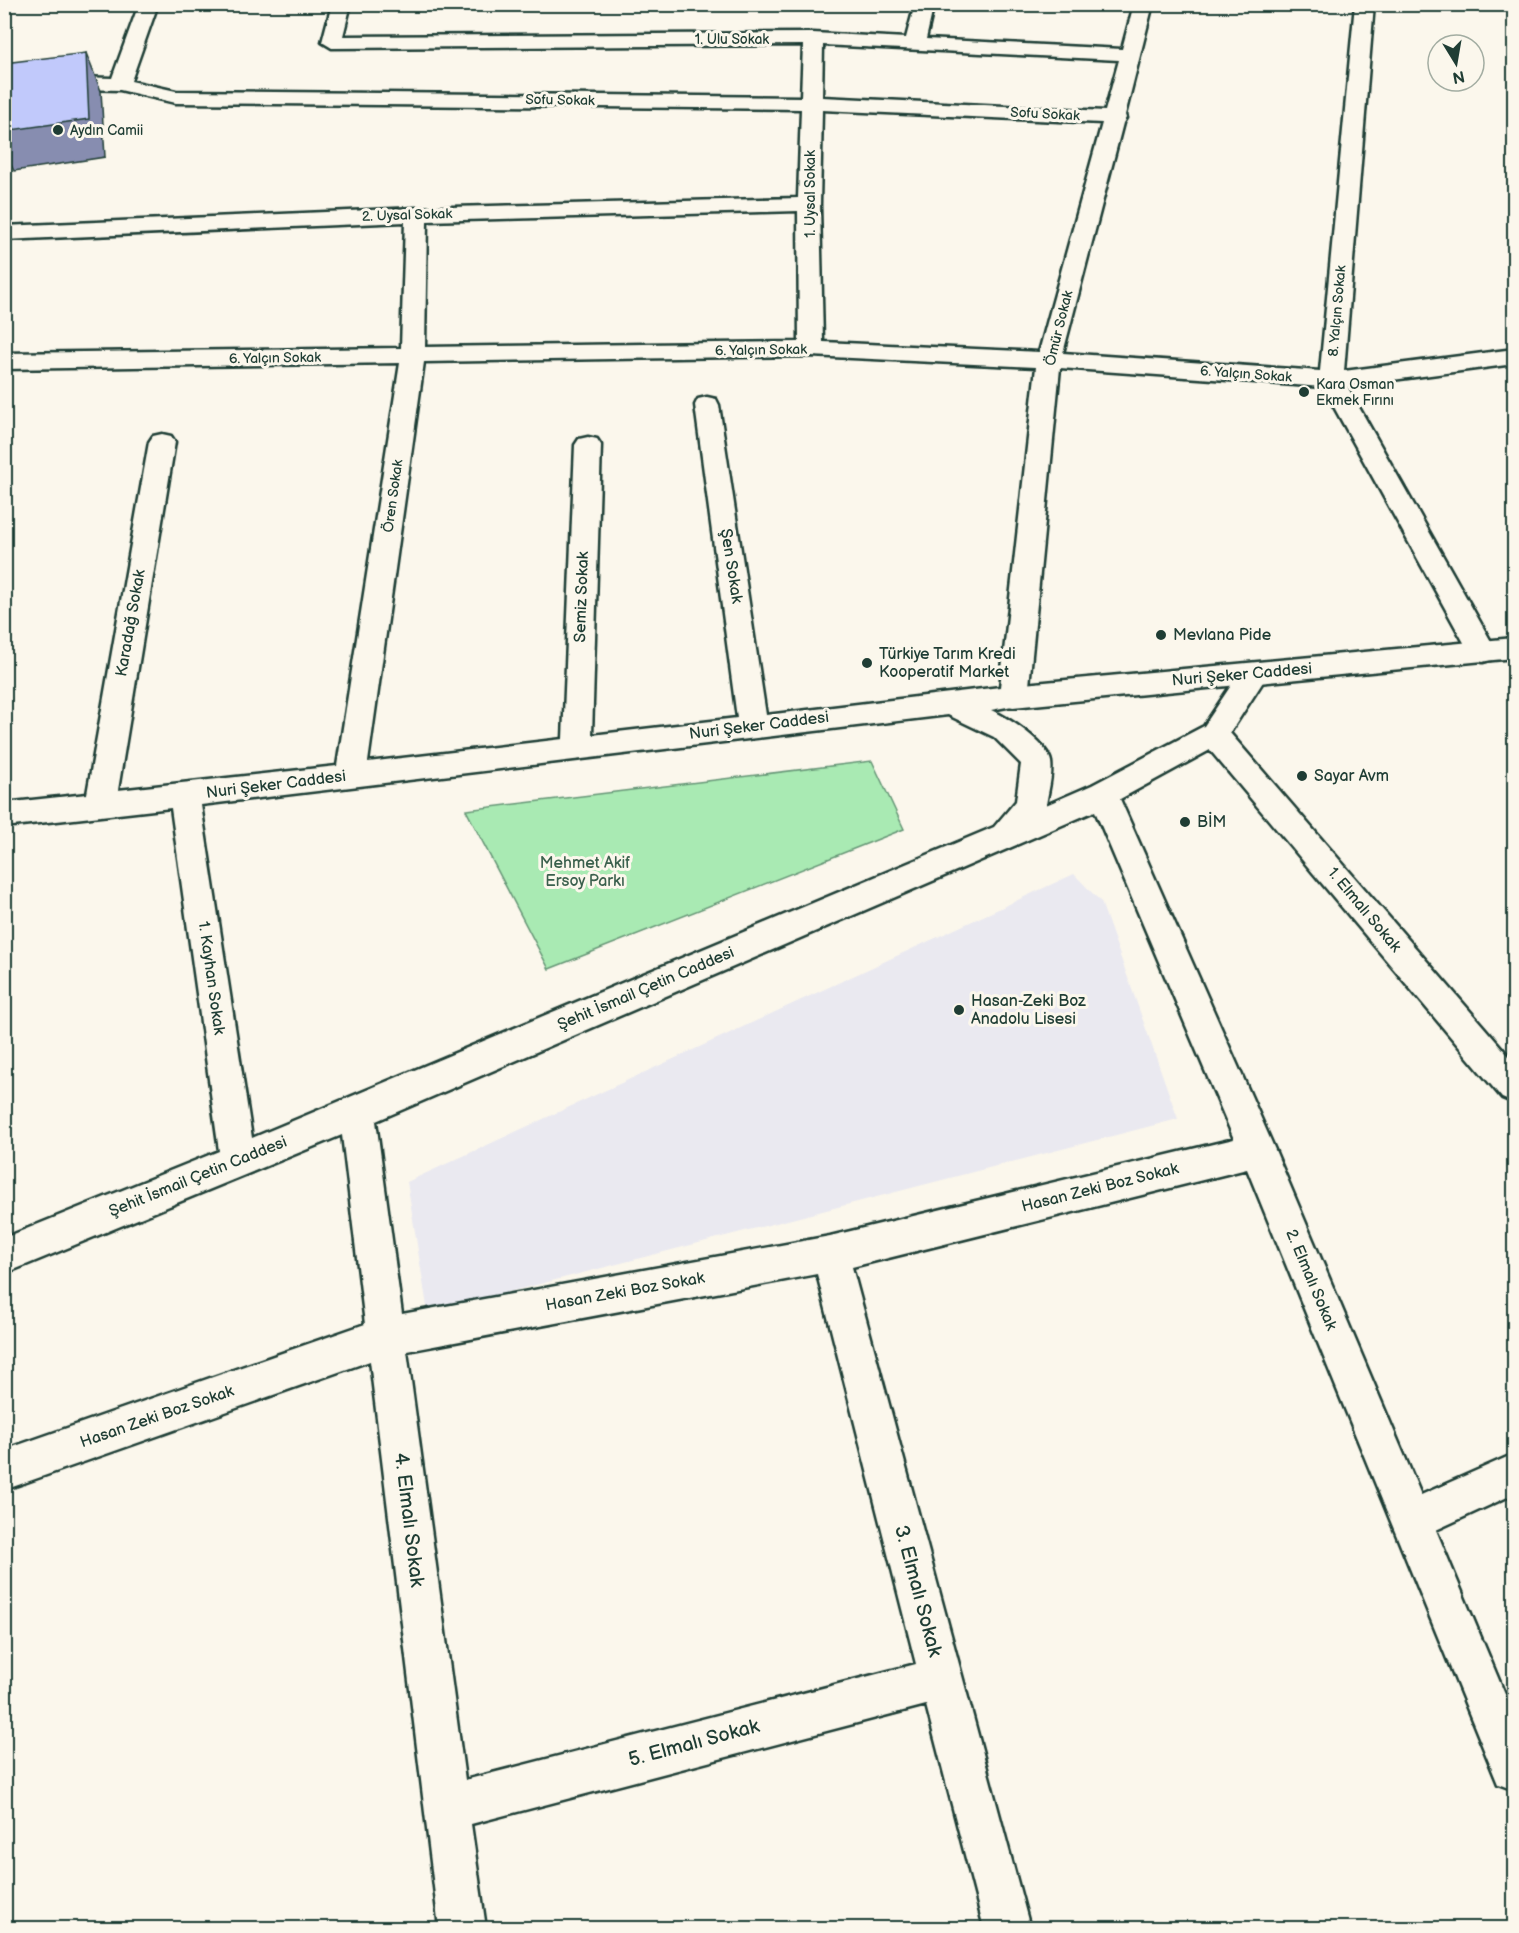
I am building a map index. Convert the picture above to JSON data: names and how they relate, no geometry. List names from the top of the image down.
{
  "streets": {
    "street": [
      "1. Ulu Sokak",
      "Sofu Sokak",
      "1. Uysal Sokak",
      "2. Uysal Sokak",
      "8. Yalçın Sokak",
      "Ömür Sokak",
      "6. Yalçın Sokak",
      "Ören Sokak",
      "Şen Sokak",
      "Semiz Sokak",
      "Karadağ Sokak",
      "Nuri Şeker Caddesi",
      "1. Elmalı Sokak",
      "1. Kayhan Sokak",
      "Şehit İsmail Çetin Caddesi",
      "Hasan Zeki Boz Sokak",
      "2. Elmalı Sokak",
      "4. Elmalı Sokak",
      "3. Elmalı Sokak",
      "5. Elmalı Sokak"
    ]
  },
  "crossings": [
    ["1. Ulu Sokak", "1. Uysal Sokak"],
    ["1. Ulu Sokak", "Ömür Sokak"],
    ["Sofu Sokak", "1. Uysal Sokak"],
    ["Sofu Sokak", "Ömür Sokak"],
    ["1. Uysal Sokak", "2. Uysal Sokak"],
    ["1. Uysal Sokak", "6. Yalçın Sokak"],
    ["2. Uysal Sokak", "Ören Sokak"],
    ["8. Yalçın Sokak", "6. Yalçın Sokak"],
    ["8. Yalçın Sokak", "Nuri Şeker Caddesi"],
    ["Ömür Sokak", "6. Yalçın Sokak"],
    ["Ömür Sokak", "Nuri Şeker Caddesi"],
    ["6. Yalçın Sokak", "Ören Sokak"],
    ["Ören Sokak", "Nuri Şeker Caddesi"],
    ["Şen Sokak", "Nuri Şeker Caddesi"],
    ["Semiz Sokak", "Nuri Şeker Caddesi"],
    ["Karadağ Sokak", "Nuri Şeker Caddesi"],
    ["Nuri Şeker Caddesi", "1. Kayhan Sokak"],
    ["Nuri Şeker Caddesi", "Şehit İsmail Çetin Caddesi"],
    ["1. Elmalı Sokak", "Şehit İsmail Çetin Caddesi"],
    ["1. Kayhan Sokak", "Şehit İsmail Çetin Caddesi"],
    ["Şehit İsmail Çetin Caddesi", "2. Elmalı Sokak"],
    ["Şehit İsmail Çetin Caddesi", "4. Elmalı Sokak"],
    ["Hasan Zeki Boz Sokak", "2. Elmalı Sokak"],
    ["Hasan Zeki Boz Sokak", "4. Elmalı Sokak"],
    ["Hasan Zeki Boz Sokak", "3. Elmalı Sokak"],
    ["4. Elmalı Sokak", "5. Elmalı Sokak"],
    ["3. Elmalı Sokak", "5. Elmalı Sokak"]
  ],
  "parks": ["Mehmet Akif Ersoy Parkı"],
  "places": [
    "Aydın Camii",
    "Kara Osman Ekmek Fırını",
    "Mevlana Pide",
    "Türkiye Tarım Kredi Kooperatif Market",
    "Sayar Avm",
    "BİM",
    "Hasan-Zeki Boz Anadolu Lisesi"
  ],
  "north": "bottom"
}
